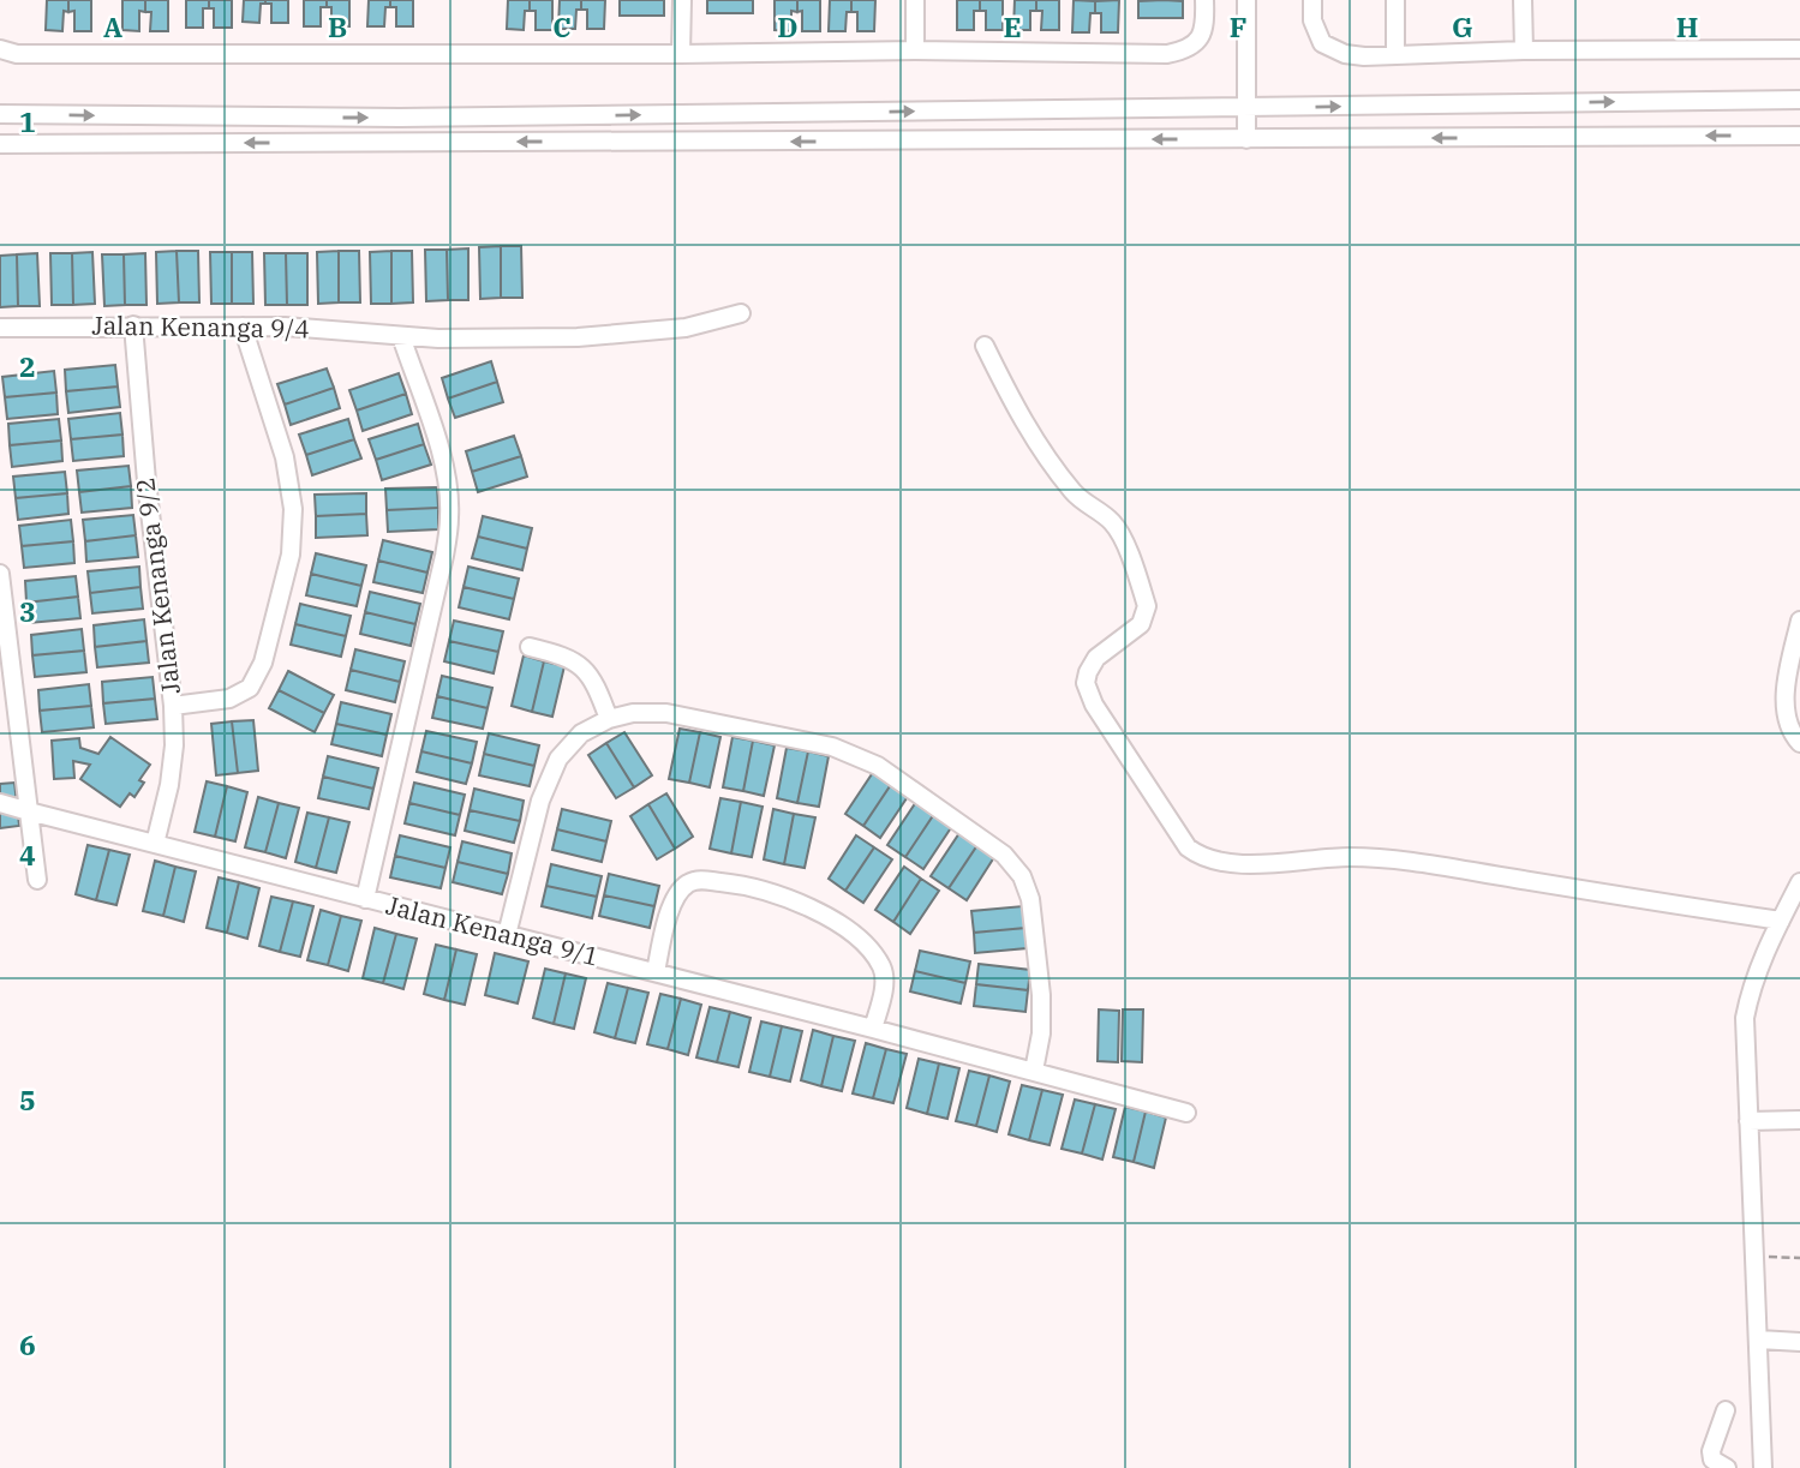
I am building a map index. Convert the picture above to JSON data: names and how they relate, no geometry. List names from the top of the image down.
{
  "streets": {
    "street": ["Jalan Kenanga 9/4", "Jalan Kenanga 9/2", "Jalan Kenanga 9/1"]
  },
  "crossings": [
    ["Jalan Kenanga 9/4", "Jalan Kenanga 9/2"],
    ["Jalan Kenanga 9/2", "Jalan Kenanga 9/1"]
  ],
  "grid": {
    "columns": [
      "A",
      "B",
      "C",
      "D",
      "E",
      "F",
      "G",
      "H"
    ],
    "rows": [
      "1",
      "2",
      "3",
      "4",
      "5",
      "6"
    ]
  }
}
